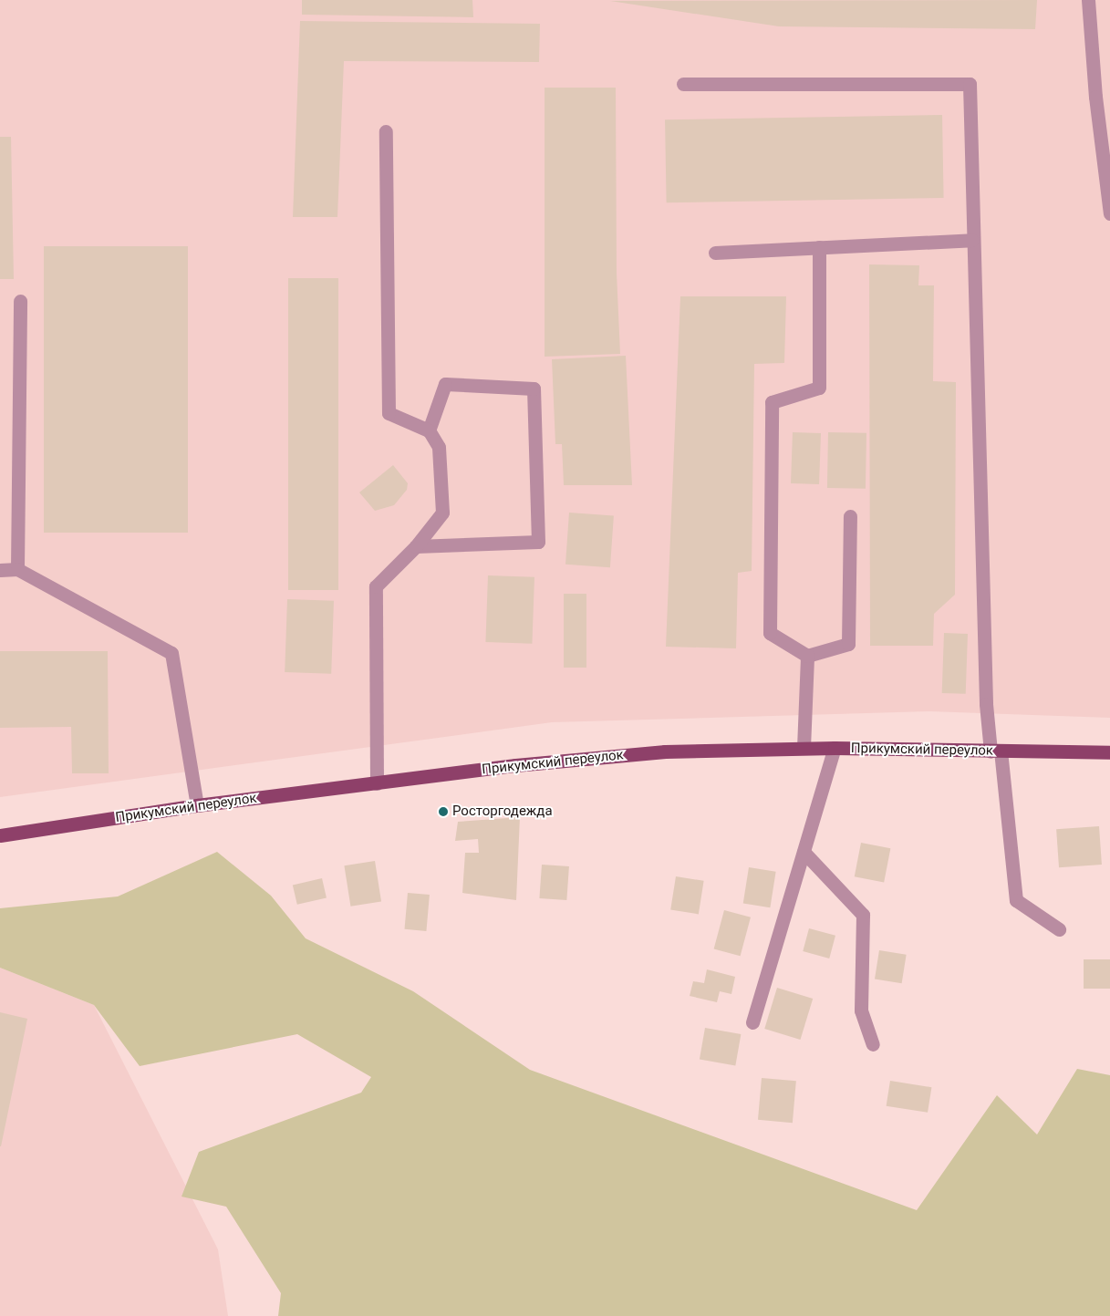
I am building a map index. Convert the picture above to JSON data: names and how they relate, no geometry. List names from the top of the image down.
{
  "streets": {
    "main road": ["Прикумский переулок"]
  },
  "places": ["Росторгодежда"]
}
